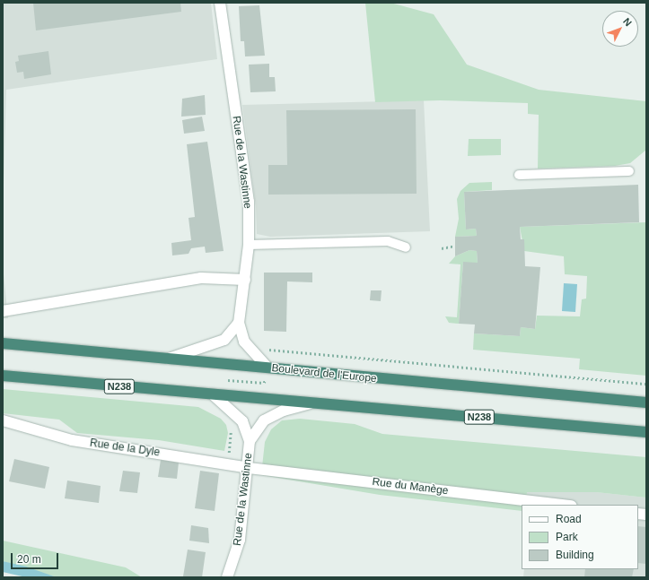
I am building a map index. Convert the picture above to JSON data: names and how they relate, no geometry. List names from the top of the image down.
{
  "streets": {
    "highway": ["Boulevard de l'Europe", "N238"],
    "street": ["Rue de la Wastinne", "Rue de la Dyle", "Rue du Manège"]
  },
  "crossings": [
    ["Rue de la Wastinne", "Boulevard de l'Europe"],
    ["Rue de la Wastinne", "N238"],
    ["Rue de la Wastinne", "Rue de la Dyle"],
    ["Rue de la Wastinne", "Rue du Manège"],
    ["Rue de la Dyle", "Rue du Manège"]
  ],
  "legend": ["Road", "Park", "Building"],
  "scale_bar": "20 m",
  "north": "top right"
}
